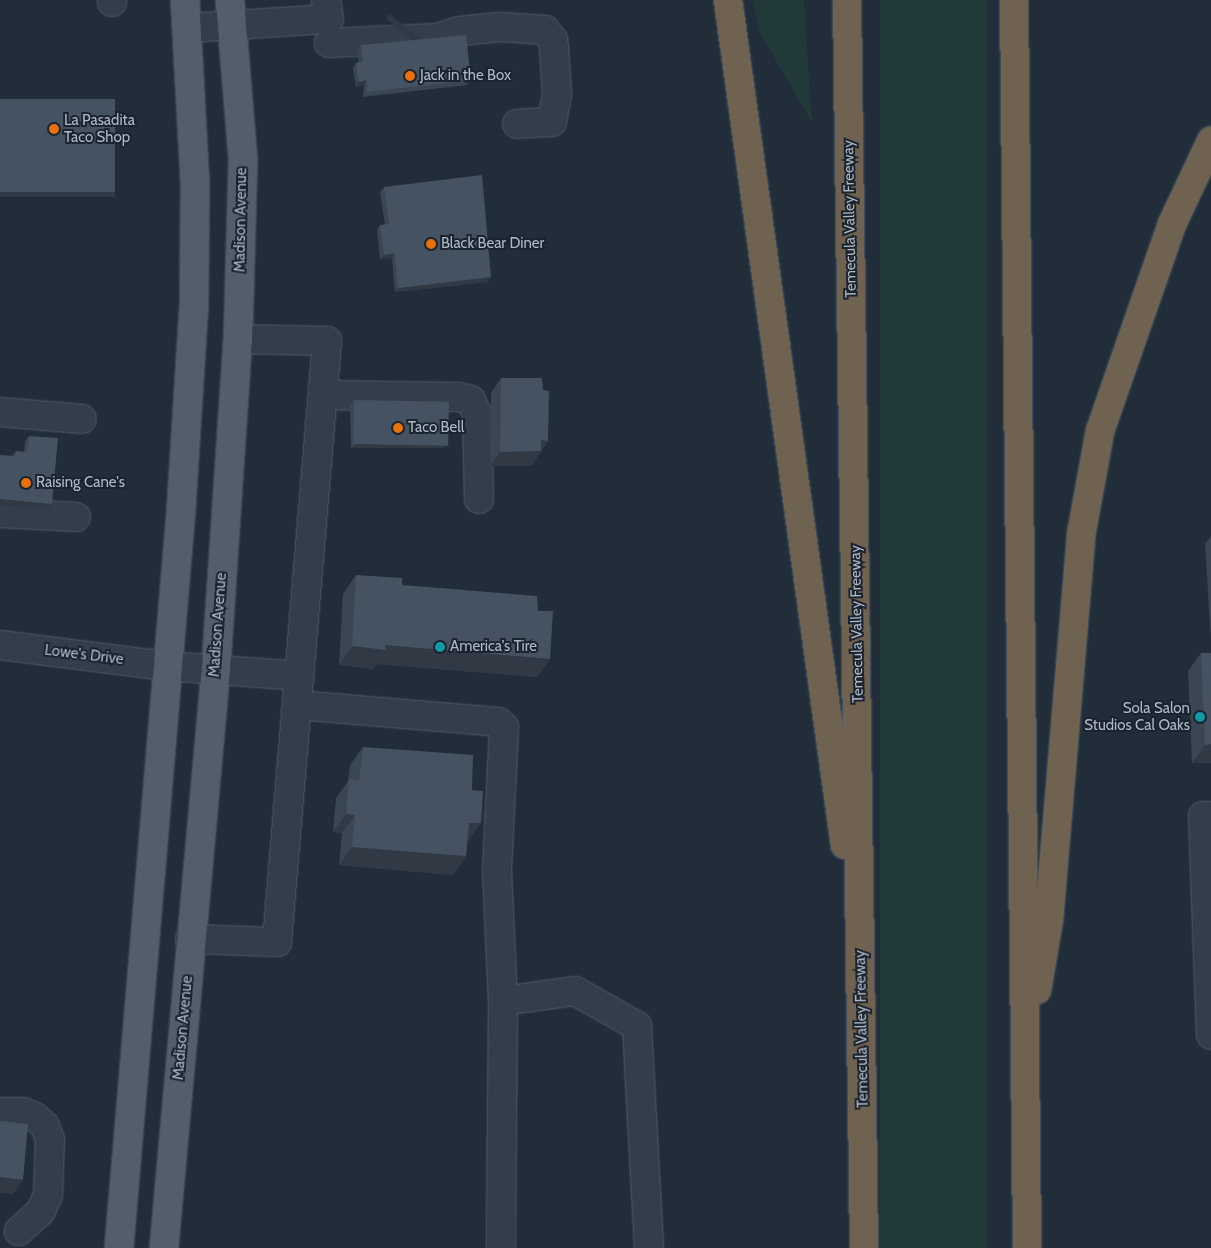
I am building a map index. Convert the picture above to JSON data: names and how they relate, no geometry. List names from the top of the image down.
{
  "streets": {
    "highway": ["Temecula Valley Freeway"],
    "main road": ["Madison Avenue"],
    "lane": ["Lowe's Drive"]
  },
  "crossings": [
    ["Madison Avenue", "Lowe's Drive"]
  ],
  "places": [
    "Jack in the Box",
    "La Pasadita Taco Shop",
    "Black Bear Diner",
    "Taco Bell",
    "Raising Cane's",
    "America's Tire",
    "Sola Salon Studios Cal Oaks"
  ]
}
